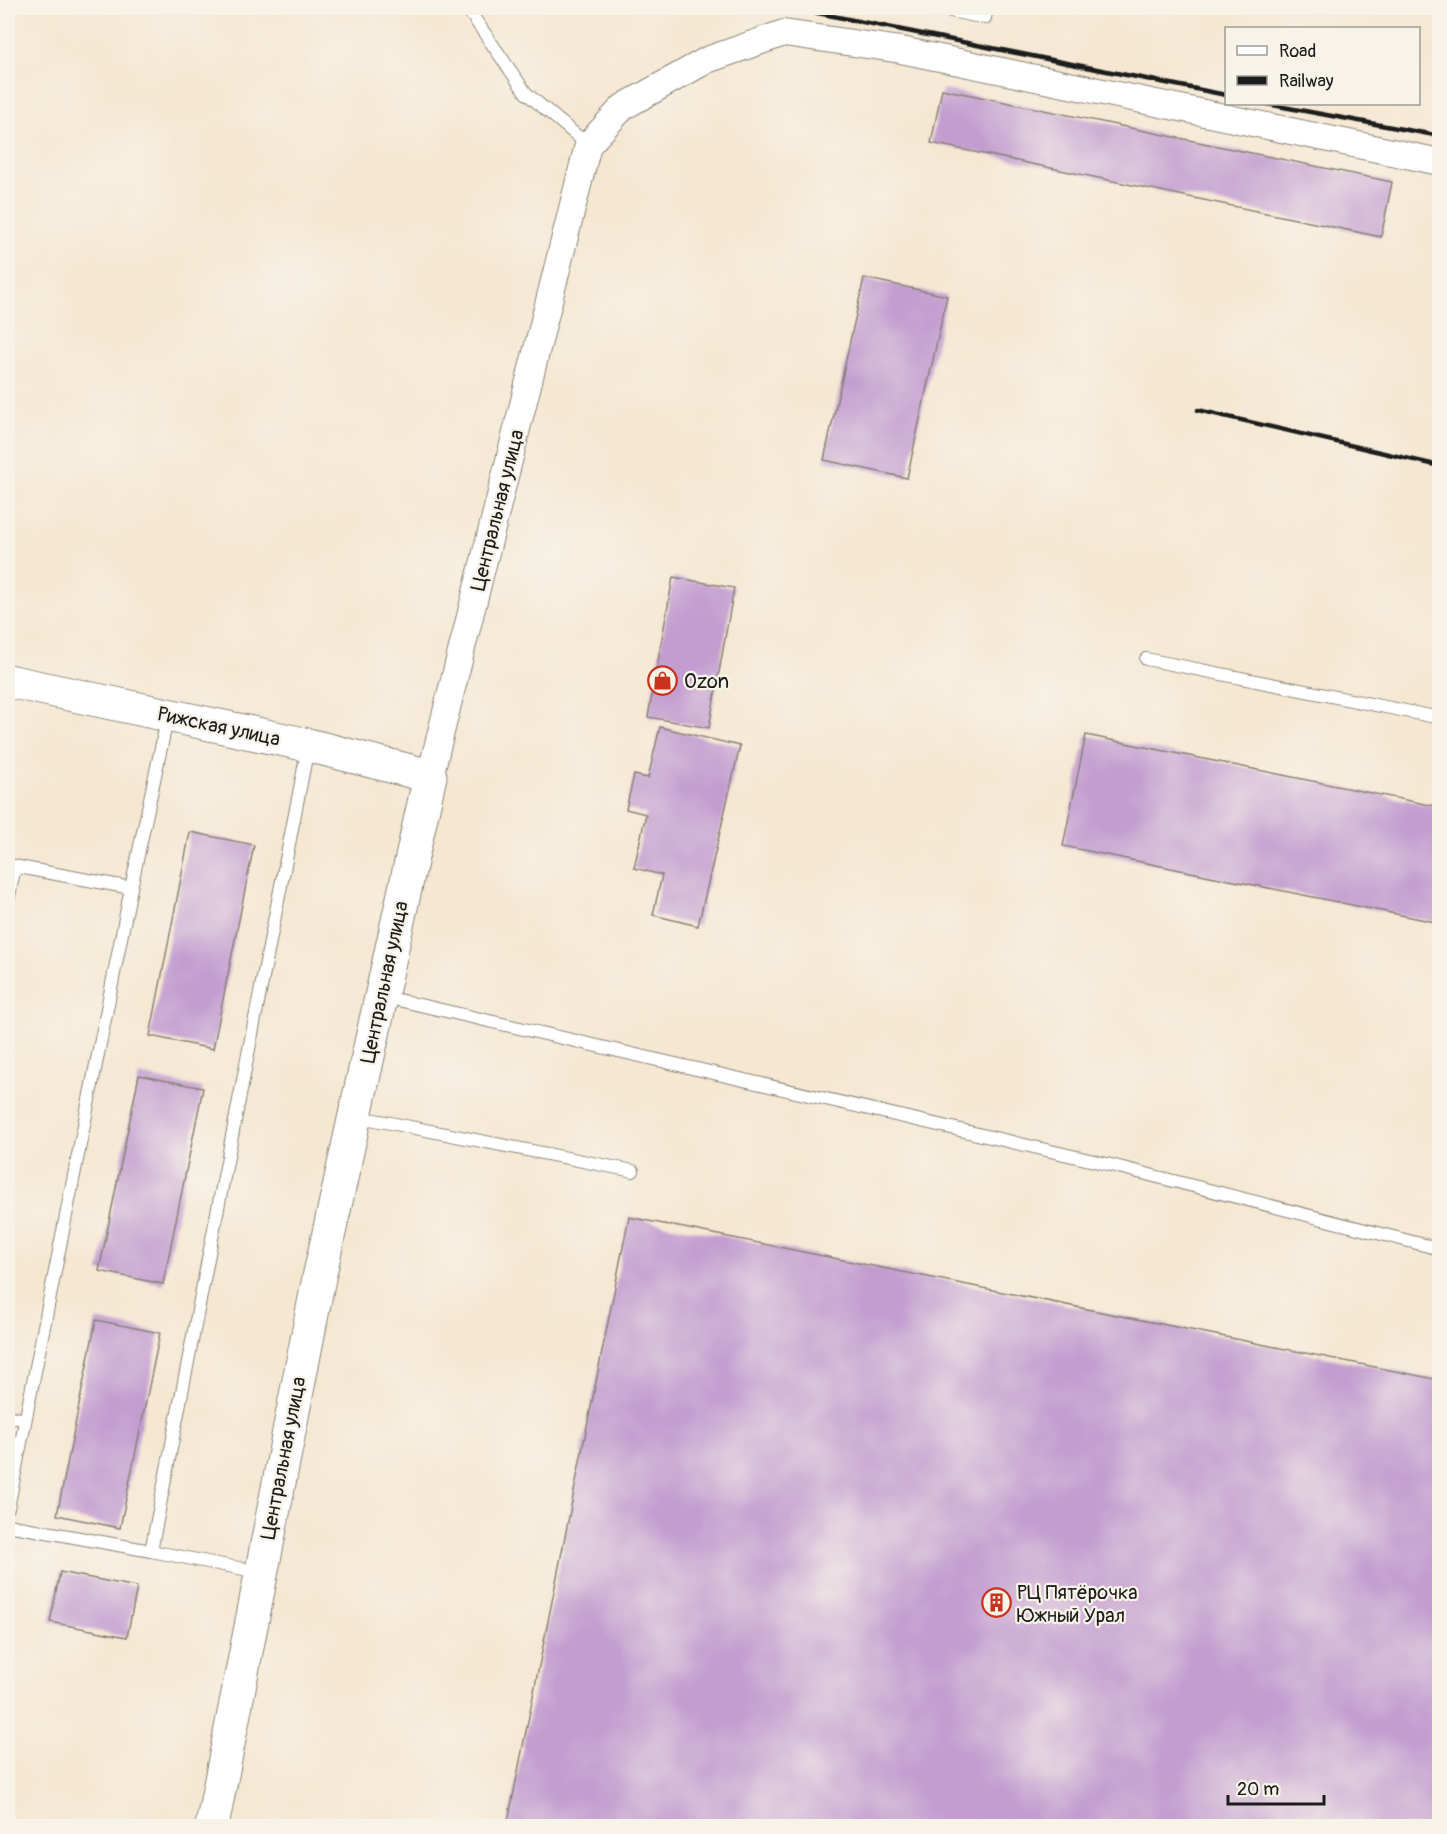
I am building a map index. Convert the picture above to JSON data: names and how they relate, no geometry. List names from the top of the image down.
{
  "streets": {
    "street": ["Центральная улица", "Рижская улица"]
  },
  "crossings": [
    ["Центральная улица", "Рижская улица"]
  ],
  "places": {
    "shop": ["Ozon"],
    "building": ["РЦ Пятёрочка Южный Урал"]
  },
  "legend": ["Road", "Railway"],
  "scale_bar": "20 m"
}
